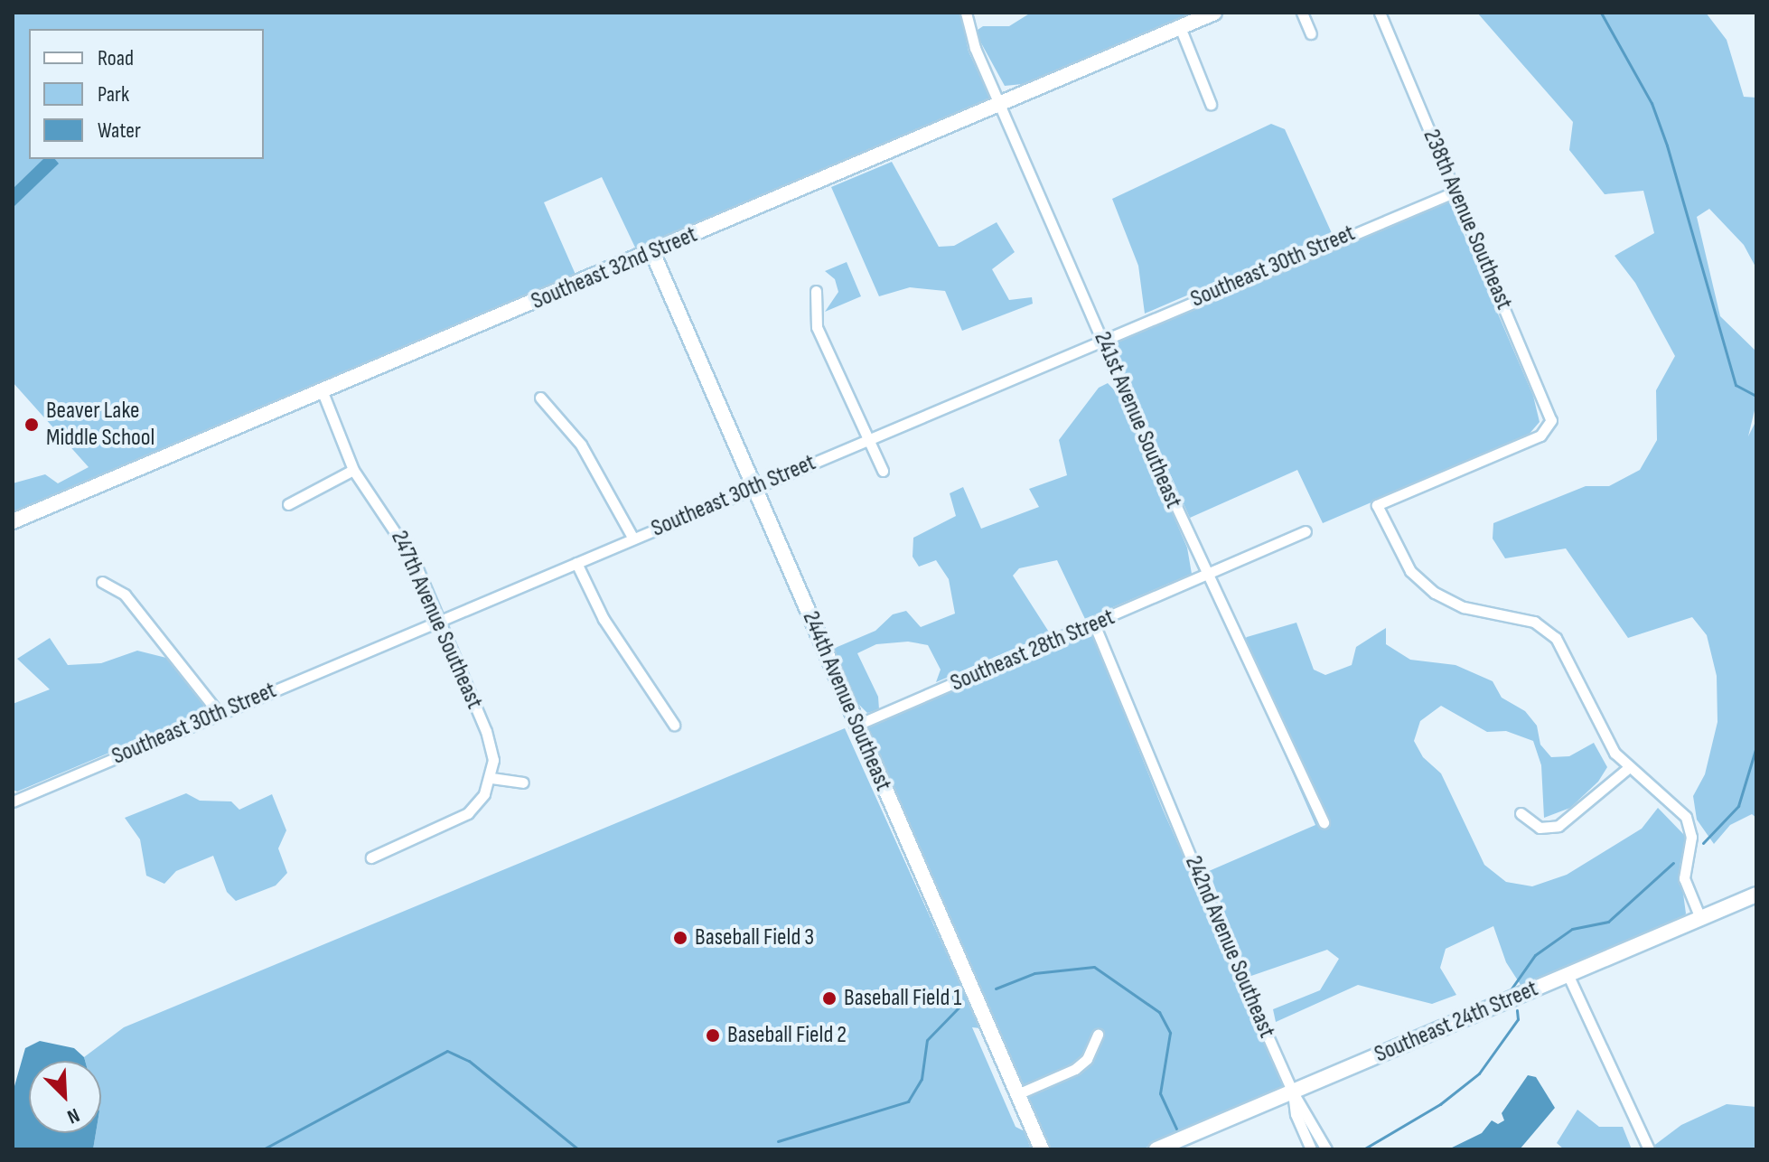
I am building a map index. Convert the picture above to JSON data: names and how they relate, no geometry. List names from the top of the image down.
{
  "streets": {
    "street": [
      "238th Avenue Southeast",
      "Southeast 30th Street",
      "Southeast 32nd Street",
      "241st Avenue Southeast",
      "247th Avenue Southeast",
      "Southeast 28th Street",
      "244th Avenue Southeast",
      "242nd Avenue Southeast",
      "Southeast 24th Street"
    ]
  },
  "crossings": [
    ["238th Avenue Southeast", "Southeast 30th Street"],
    ["Southeast 30th Street", "241st Avenue Southeast"],
    ["Southeast 30th Street", "247th Avenue Southeast"],
    ["Southeast 30th Street", "244th Avenue Southeast"],
    ["Southeast 32nd Street", "241st Avenue Southeast"],
    ["Southeast 32nd Street", "247th Avenue Southeast"],
    ["Southeast 32nd Street", "244th Avenue Southeast"],
    ["241st Avenue Southeast", "Southeast 28th Street"],
    ["Southeast 28th Street", "244th Avenue Southeast"],
    ["Southeast 28th Street", "242nd Avenue Southeast"],
    ["242nd Avenue Southeast", "Southeast 24th Street"]
  ],
  "places": [
    "Beaver Lake Middle School",
    "Baseball Field 3",
    "Baseball Field 1",
    "Baseball Field 2"
  ],
  "legend": ["Road", "Park", "Water"],
  "north": "bottom right"
}
